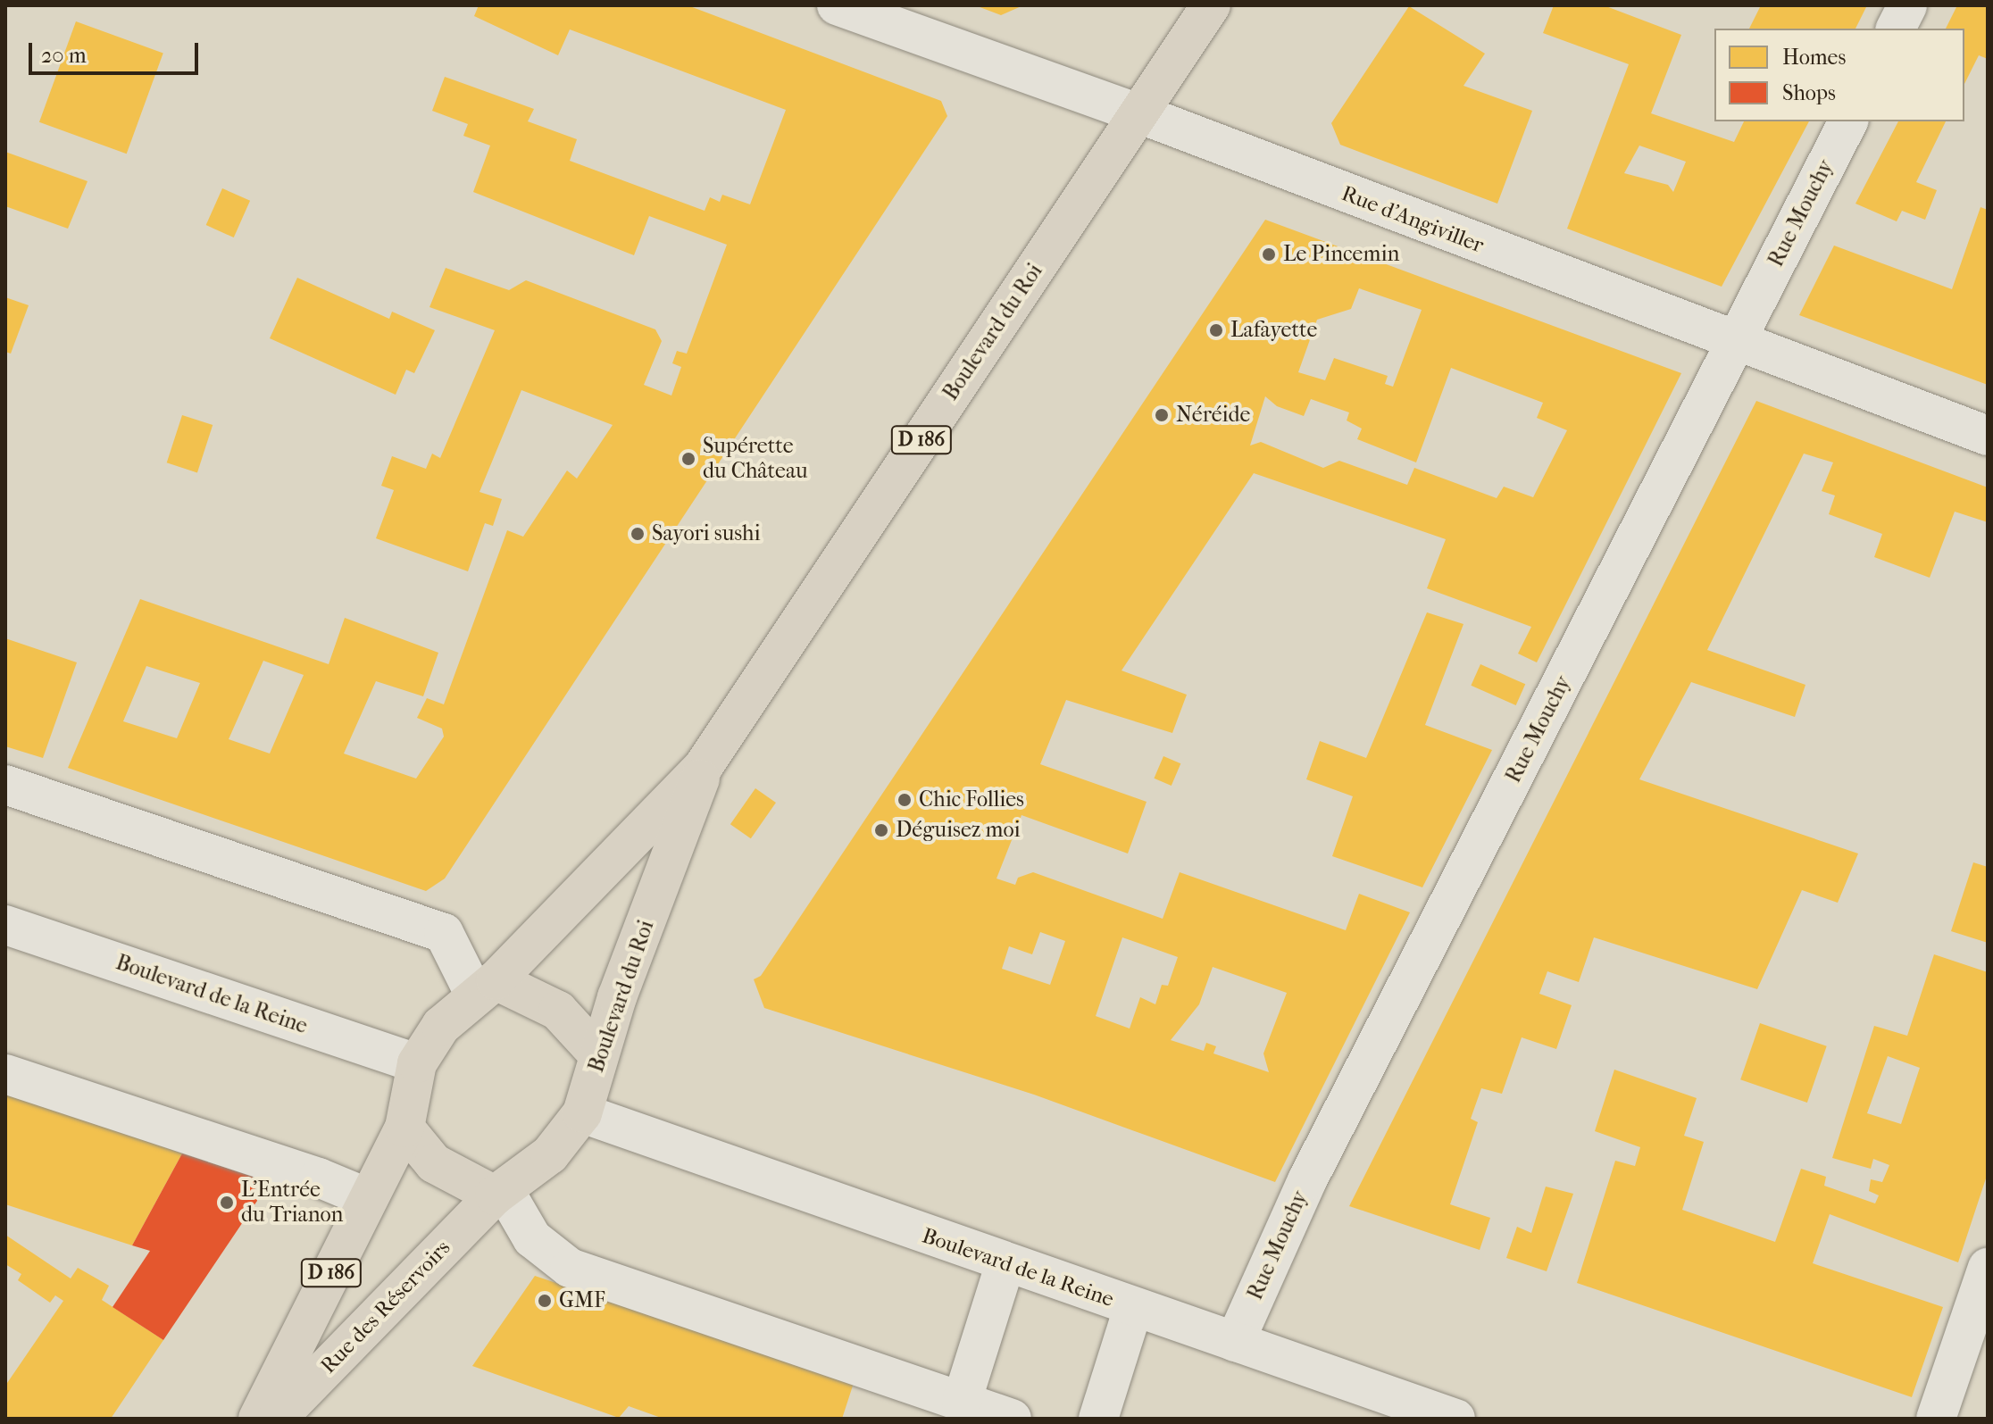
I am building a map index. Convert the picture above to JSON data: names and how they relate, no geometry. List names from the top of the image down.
{
  "streets": {
    "main road": ["Boulevard du Roi", "D 186", "Rue des Réservoirs"],
    "street": ["Rue Mouchy", "Rue d'Angiviller", "Boulevard de la Reine"]
  },
  "crossings": [
    ["Rue Mouchy", "Rue d'Angiviller"],
    ["Rue Mouchy", "Boulevard de la Reine"],
    ["Rue d'Angiviller", "Boulevard du Roi"],
    ["Boulevard du Roi", "Boulevard de la Reine"],
    ["Boulevard du Roi", "Rue des Réservoirs"],
    ["Boulevard de la Reine", "Rue des Réservoirs"]
  ],
  "places": [
    "Le Pincemin",
    "Lafayette",
    "Néréide",
    "Supérette du Château",
    "Sayori sushi",
    "Chic Follies",
    "Déguisez moi",
    "L'Entrée du Trianon",
    "GMF"
  ],
  "legend": ["Homes", "Shops"],
  "scale_bar": "20 m"
}
